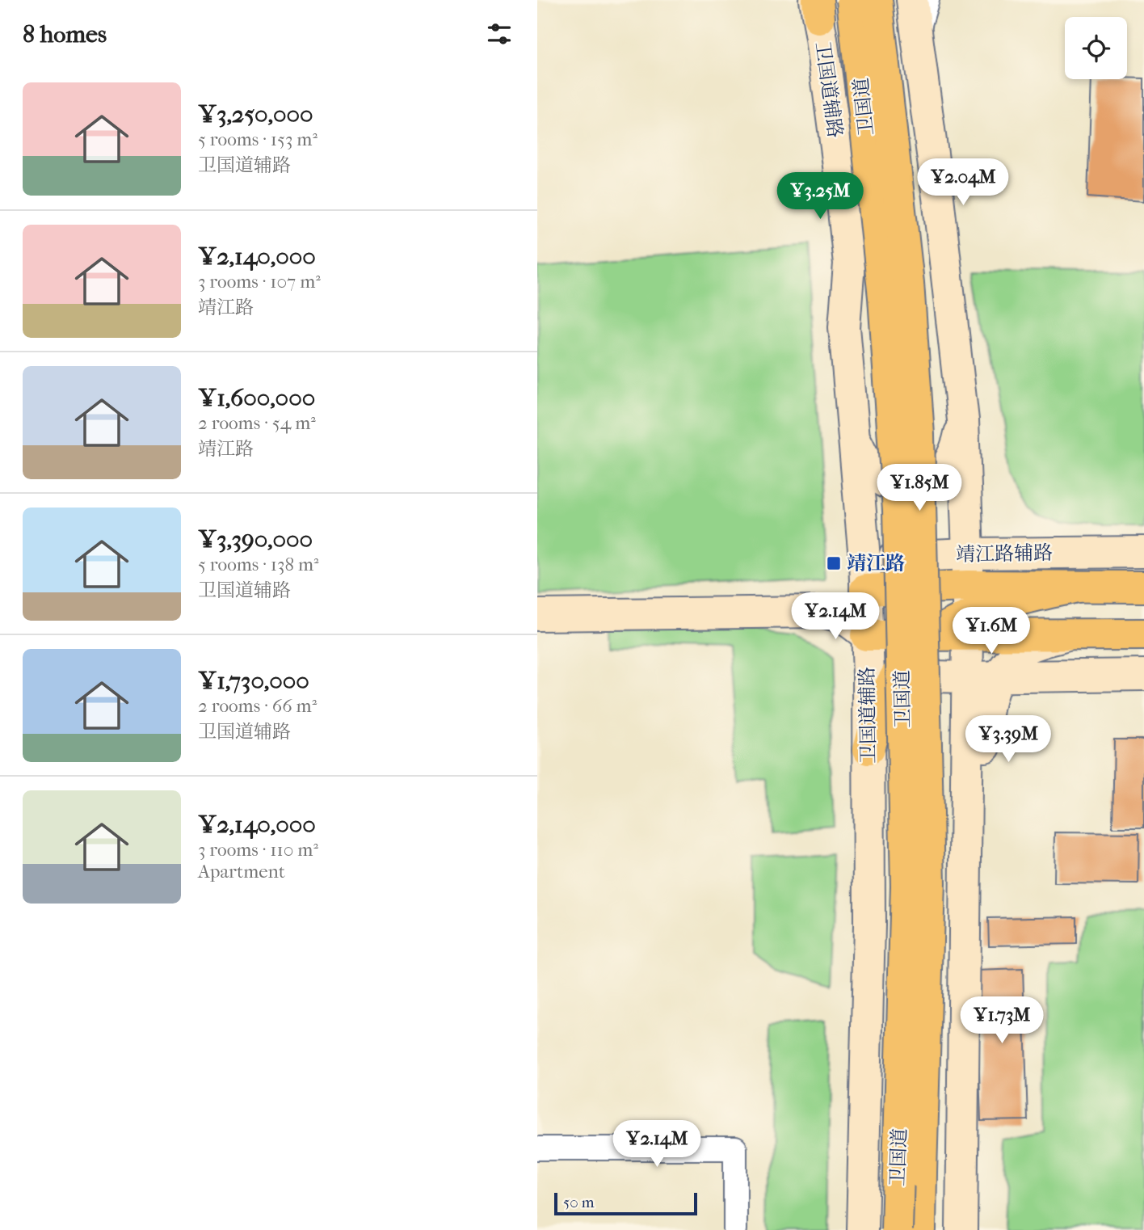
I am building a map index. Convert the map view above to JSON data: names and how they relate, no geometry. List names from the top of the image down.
{
  "streets": {
    "main road": ["卫国道辅路", "卫国道", "靖江路辅路"]
  },
  "crossings": [
    ["卫国道辅路", "靖江路辅路"]
  ],
  "places": {
    "transit": ["靖江路"]
  },
  "scale_bar": "50 m",
  "page": {
    "heading": "8 homes",
    "list": [
      {
        "name": "¥3,250,000",
        "note": "5 rooms · 153 m² · 卫国道辅路"
      },
      {
        "name": "¥2,140,000",
        "note": "3 rooms · 107 m² · 靖江路"
      },
      {
        "name": "¥1,600,000",
        "note": "2 rooms · 54 m² · 靖江路"
      },
      {
        "name": "¥3,390,000",
        "note": "5 rooms · 138 m² · 卫国道辅路"
      },
      {
        "name": "¥1,730,000",
        "note": "2 rooms · 66 m² · 卫国道辅路"
      },
      {
        "name": "¥2,140,000",
        "note": "3 rooms · 110 m² · Apartment"
      }
    ],
    "price": [
      "¥2.04M",
      "¥3.25M",
      "¥1.85M",
      "¥2.14M",
      "¥1.6M",
      "¥3.39M",
      "¥1.73M",
      "¥2.14M"
    ],
    "scale": "50 m"
  }
}
